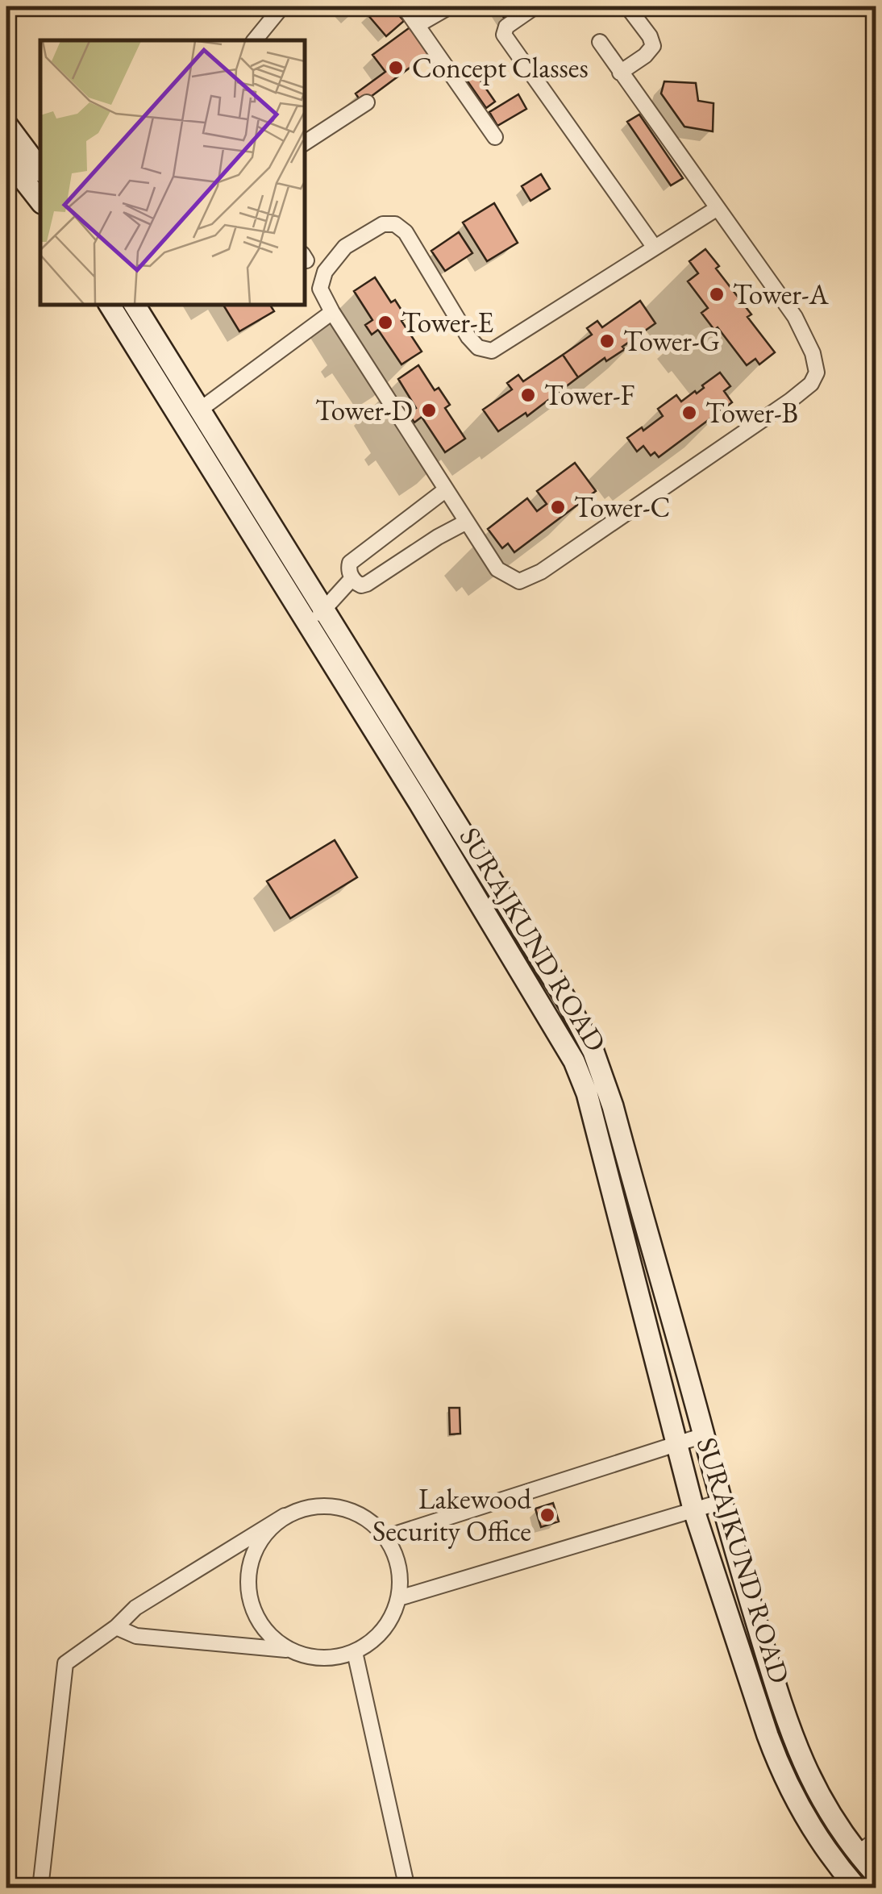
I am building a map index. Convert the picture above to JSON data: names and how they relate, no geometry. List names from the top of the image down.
{
  "streets": {
    "main road": ["SURAJKUND ROAD"]
  },
  "places": [
    "Concept Classes",
    "Tower-A",
    "Tower-E",
    "Tower-G",
    "Tower-F",
    "Tower-D",
    "Tower-B",
    "Tower-C",
    "Lakewood Security Office"
  ]
}
